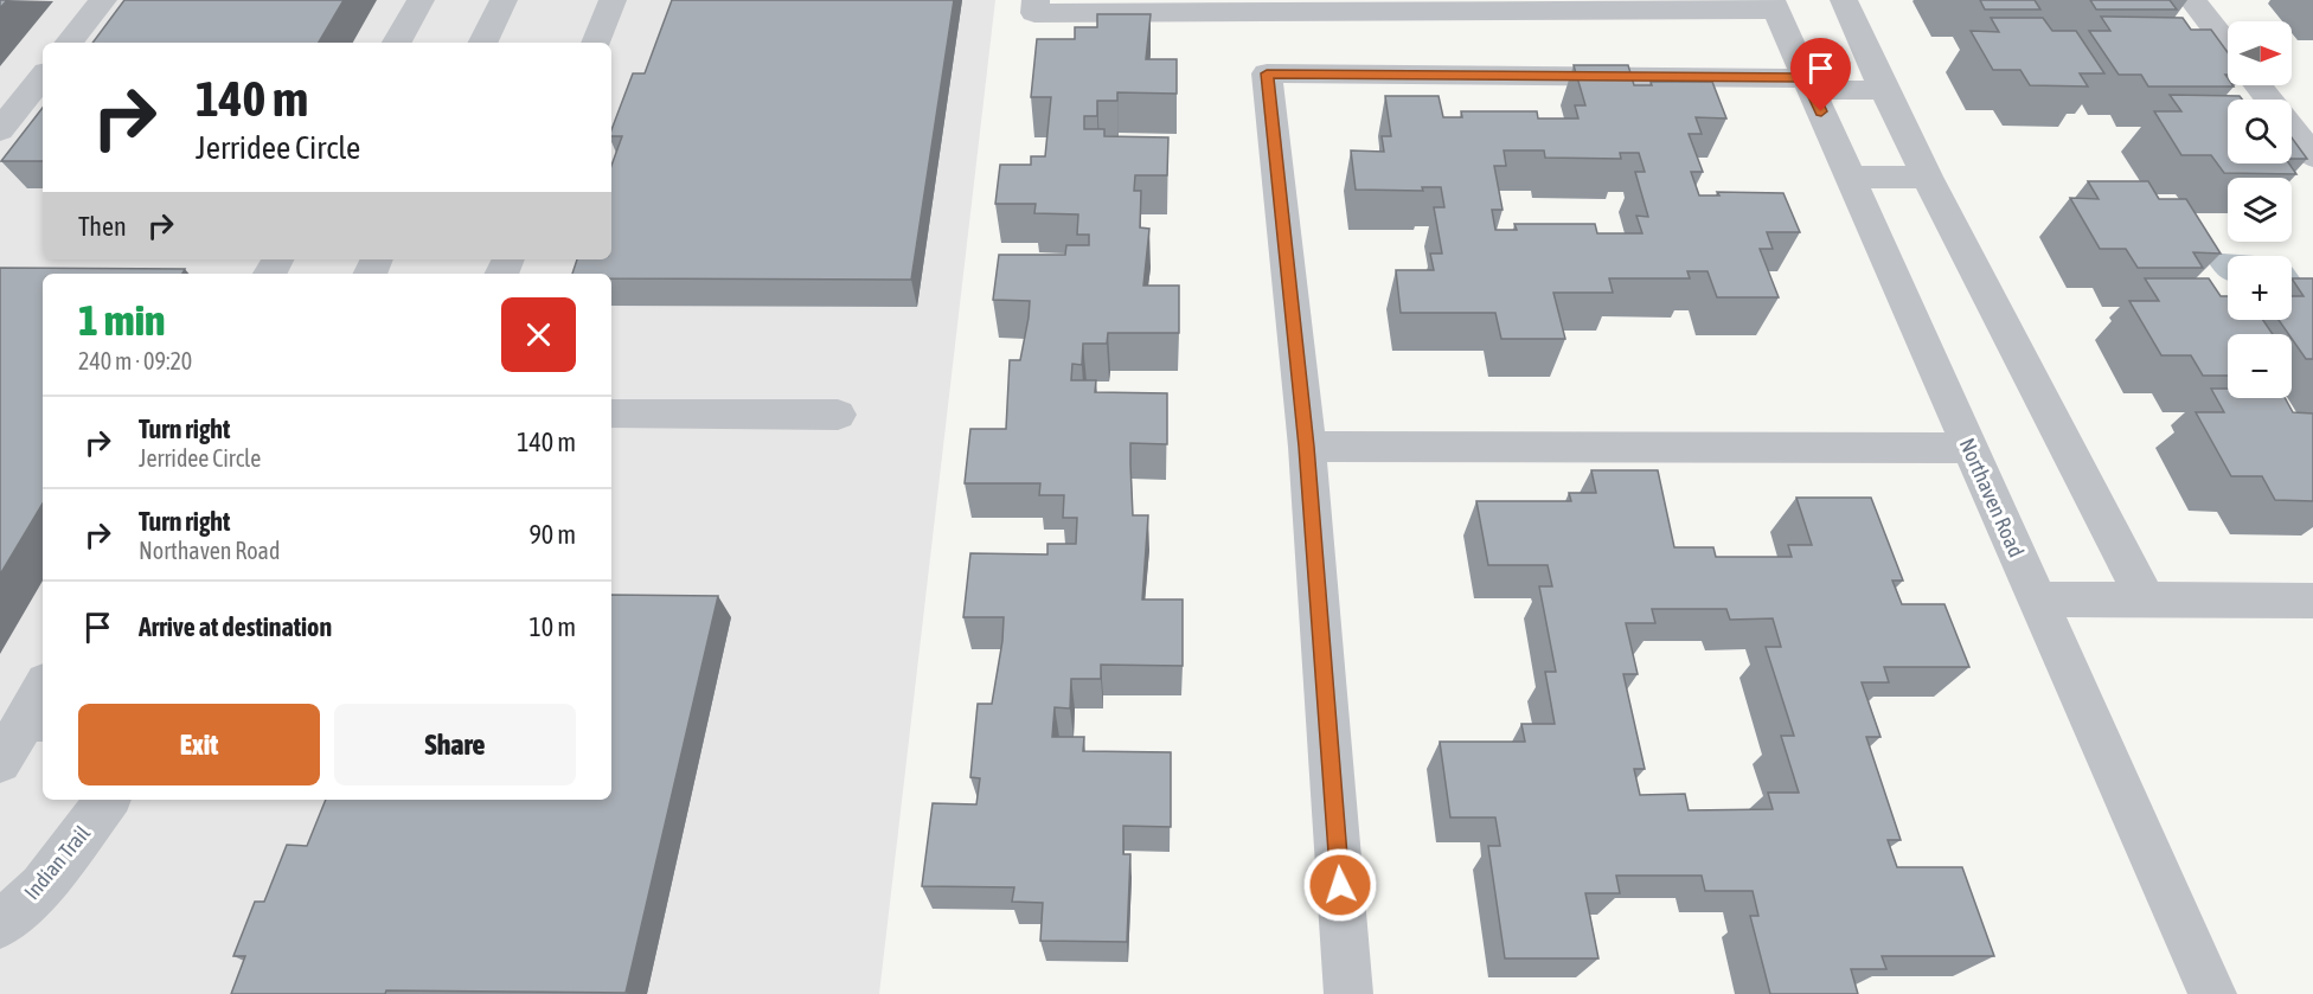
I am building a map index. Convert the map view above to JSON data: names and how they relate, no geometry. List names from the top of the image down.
{
  "streets": {
    "street": ["Northaven Road", "Indian Trail"]
  },
  "north": "right",
  "page": {
    "map_buttons": ["+", "−"],
    "turn": ["140 m", "Jerridee Circle"],
    "then": "Then",
    "heading": ["1 min", "240 m · 09:20"],
    "list": [
      {
        "name": "Turn right",
        "note": "Jerridee Circle",
        "value": "140 m"
      },
      {
        "name": "Turn right",
        "note": "Northaven Road",
        "value": "90 m"
      },
      {
        "name": "Arrive at destination",
        "value": "10 m"
      }
    ],
    "buttons": ["Exit", "Share"]
  }
}
